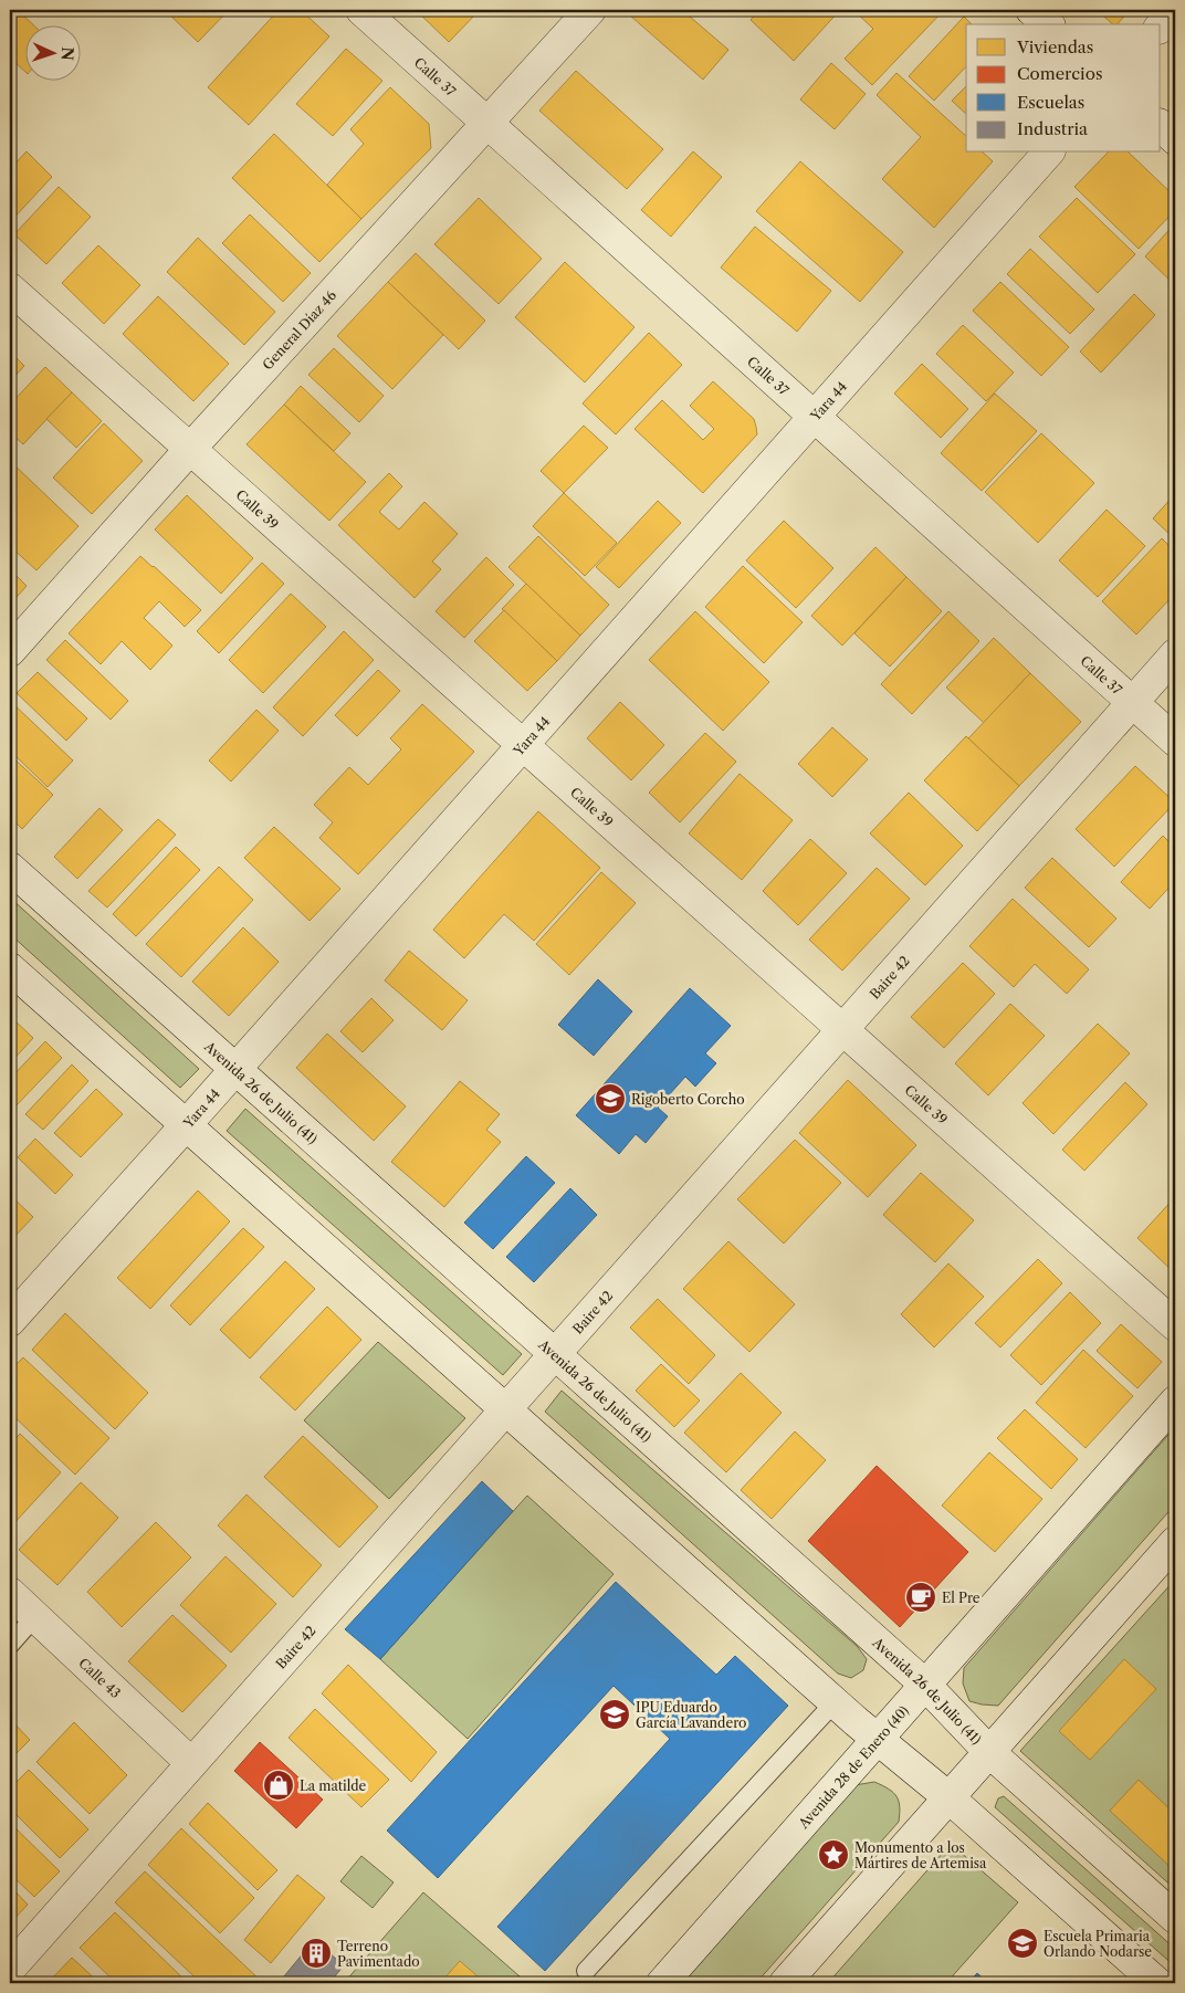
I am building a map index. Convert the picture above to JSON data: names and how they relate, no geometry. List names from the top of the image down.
{
  "streets": {
    "street": [
      "Calle 37",
      "General Díaz 46",
      "Yara 44",
      "Calle 39",
      "Baire 42",
      "Avenida 26 de Julio (41)",
      "Calle 43",
      "Avenida 28 de Enero (40)"
    ]
  },
  "crossings": [
    ["Calle 37", "General Díaz 46"],
    ["Calle 37", "Yara 44"],
    ["Calle 37", "Baire 42"],
    ["General Díaz 46", "Calle 39"],
    ["Yara 44", "Calle 39"],
    ["Yara 44", "Avenida 26 de Julio (41)"],
    ["Calle 39", "Baire 42"],
    ["Baire 42", "Avenida 26 de Julio (41)"],
    ["Baire 42", "Calle 43"],
    ["Avenida 26 de Julio (41)", "Avenida 28 de Enero (40)"]
  ],
  "places": {
    "school or university": ["Rigoberto Corcho", "IPU Eduardo García Lavandero", "Escuela Primaria Orlando Nodarse"],
    "cafe": ["El Pre"],
    "shop": ["La matilde"],
    "place": ["Monumento a los Mártires de Artemisa"],
    "building": ["Terreno Pavimentado"]
  },
  "legend": [
    "Viviendas",
    "Comercios",
    "Escuelas",
    "Industria"
  ],
  "north": "right"
}
